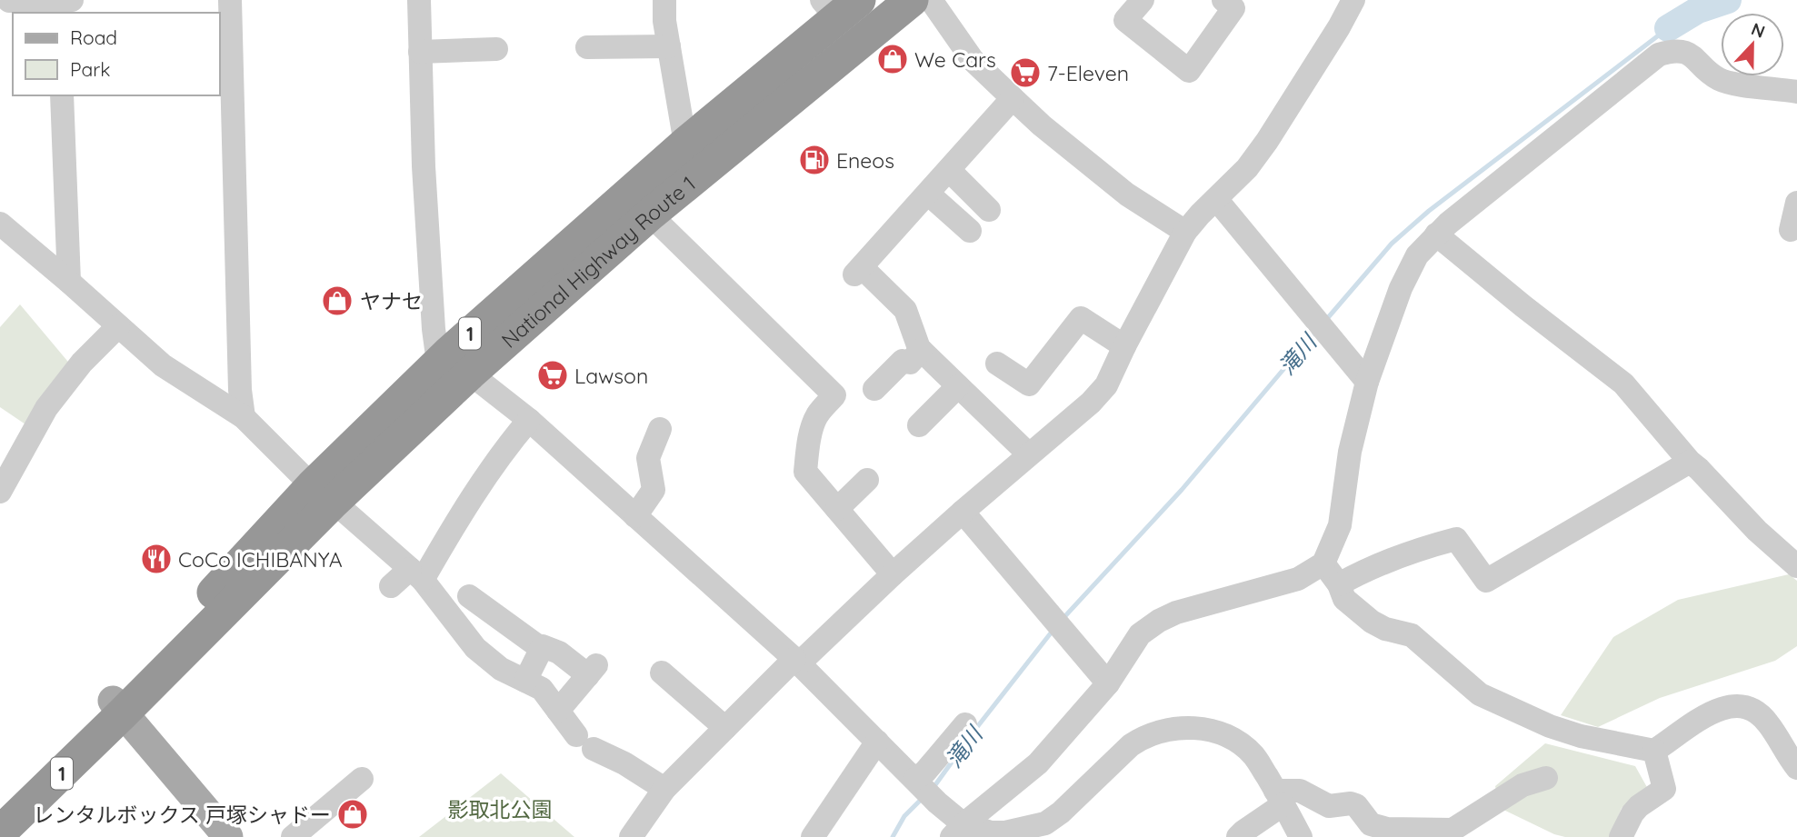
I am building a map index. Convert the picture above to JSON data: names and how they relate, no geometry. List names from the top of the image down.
{
  "streets": {
    "highway": ["National Highway Route 1", "1"]
  },
  "water": ["滝川"],
  "parks": ["影取北公園"],
  "places": {
    "shop": ["We Cars", "ヤナセ", "レンタルボックス 戸塚シャドー"],
    "supermarket": ["7-Eleven", "Lawson"],
    "fuel station": ["Eneos"],
    "restaurant": ["CoCo ICHIBANYA"]
  },
  "legend": ["Road", "Park"],
  "north": "top"
}
